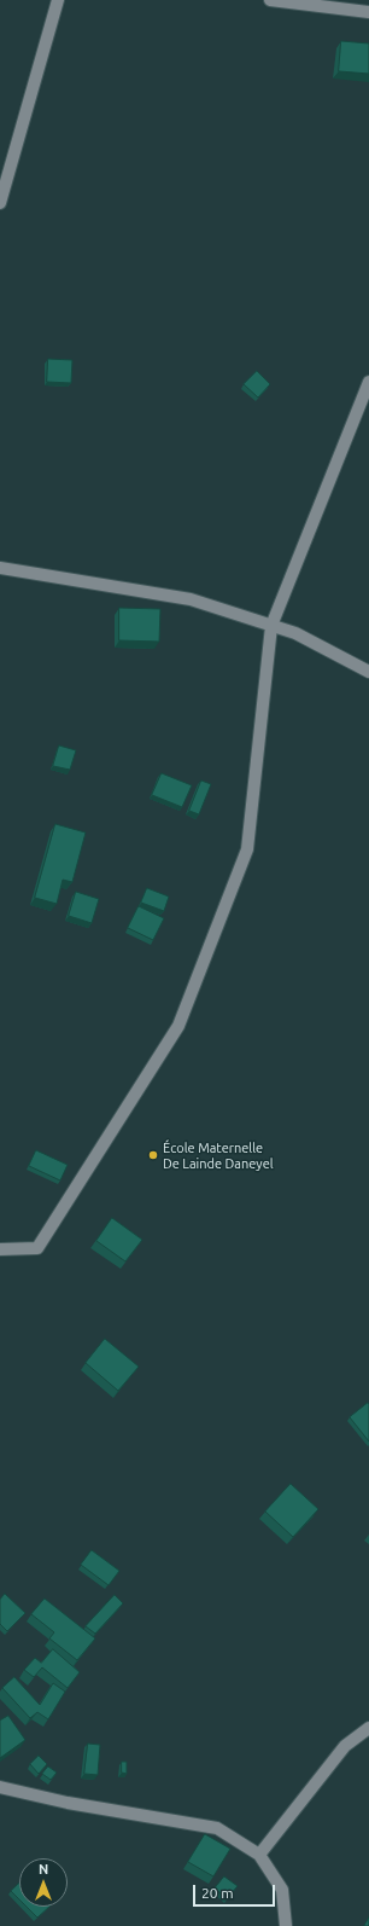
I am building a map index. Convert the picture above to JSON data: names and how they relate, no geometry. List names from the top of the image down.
{
  "places": ["École Maternelle De Lainde Daneyel"],
  "scale_bar": "20 m",
  "north": "top"
}
